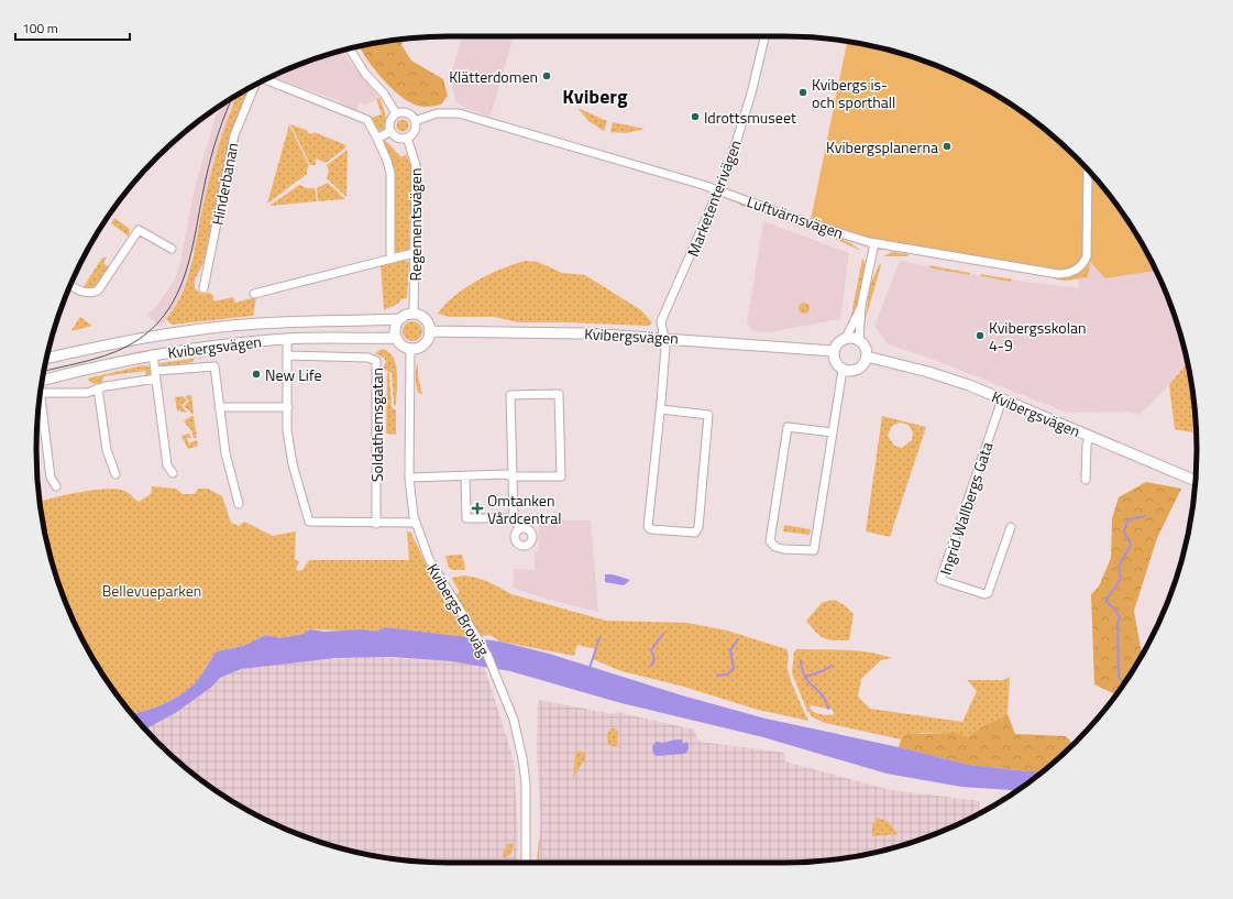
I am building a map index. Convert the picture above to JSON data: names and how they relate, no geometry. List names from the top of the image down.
{
  "streets": {
    "street": [
      "Hinderbanan",
      "Marketenterivägen",
      "Luftvärnsvägen",
      "Regementsvägen",
      "Kvibergsvägen",
      "Soldathemsgatan",
      "Ingrid Wallbergs Gata",
      "Kvibergs Broväg"
    ]
  },
  "crossings": [
    ["Marketenterivägen", "Luftvärnsvägen"],
    ["Marketenterivägen", "Kvibergsvägen"],
    ["Luftvärnsvägen", "Regementsvägen"],
    ["Regementsvägen", "Kvibergsvägen"],
    ["Regementsvägen", "Kvibergs Broväg"],
    ["Kvibergsvägen", "Ingrid Wallbergs Gata"],
    ["Kvibergsvägen", "Kvibergs Broväg"]
  ],
  "districts": ["Kviberg"],
  "parks": ["Bellevueparken"],
  "places": {
    "other": [
      "Klätterdomen",
      "Kvibergs is- och sporthall",
      "Idrottsmuseet",
      "Kvibergsplanerna",
      "Kvibergsskolan 4-9",
      "New Life"
    ],
    "health": ["Omtanken Vårdcentral"]
  },
  "scale_bar": "100 m"
}
